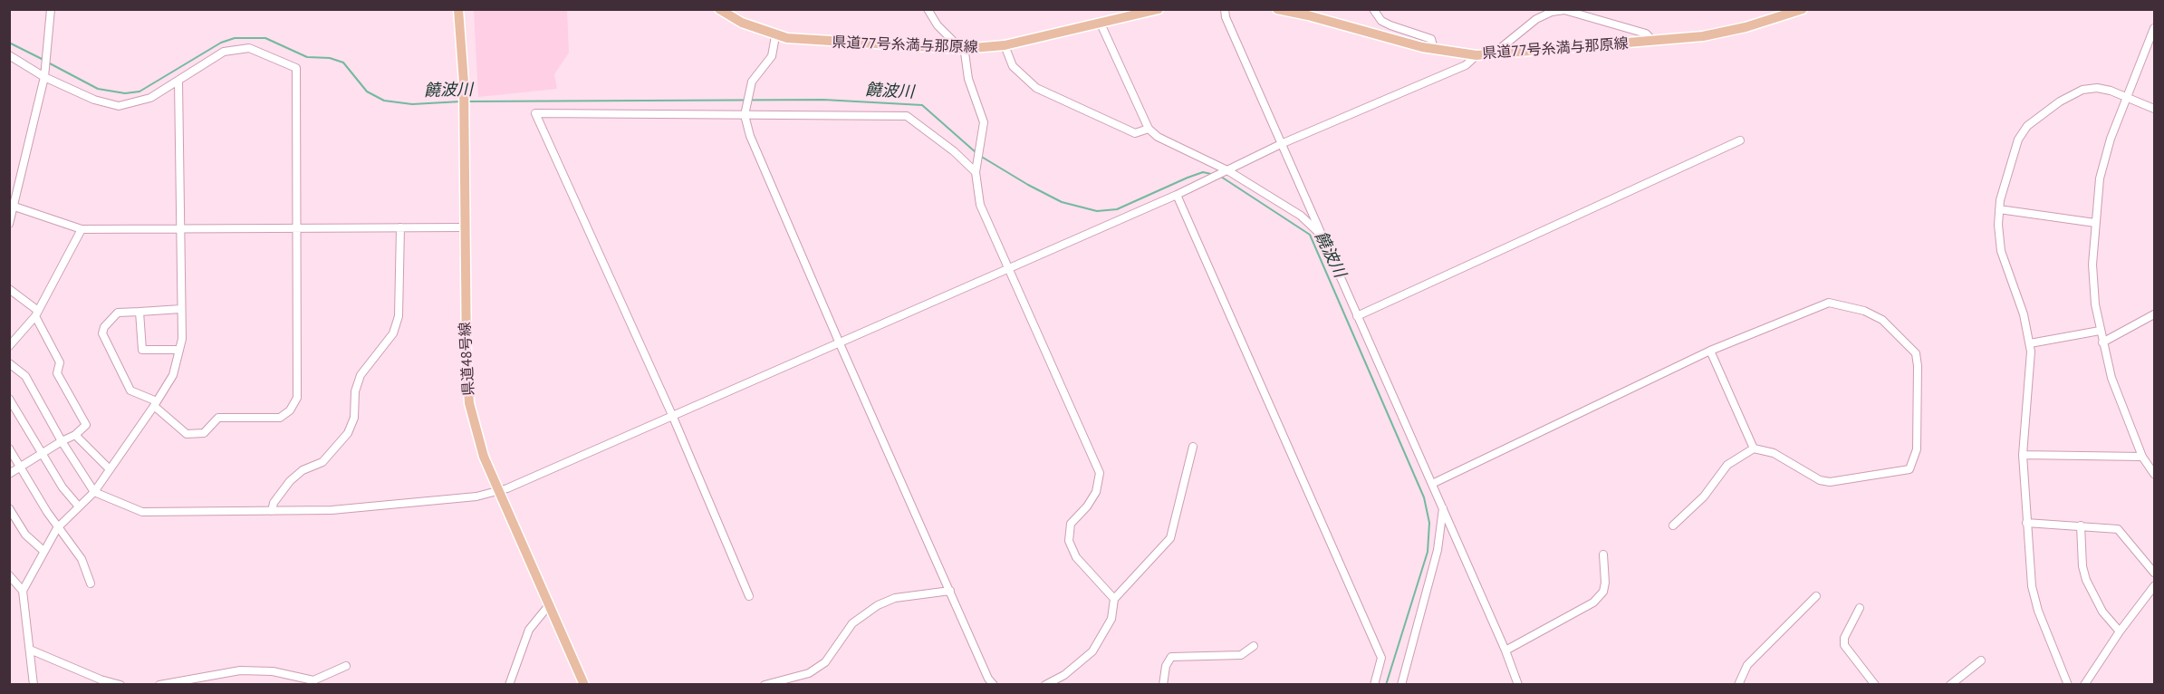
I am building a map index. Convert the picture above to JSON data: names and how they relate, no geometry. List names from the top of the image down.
{
  "streets": {
    "main road": ["県道77号糸満与那原線", "県道48号線"]
  },
  "water": ["饒波川"]
}
